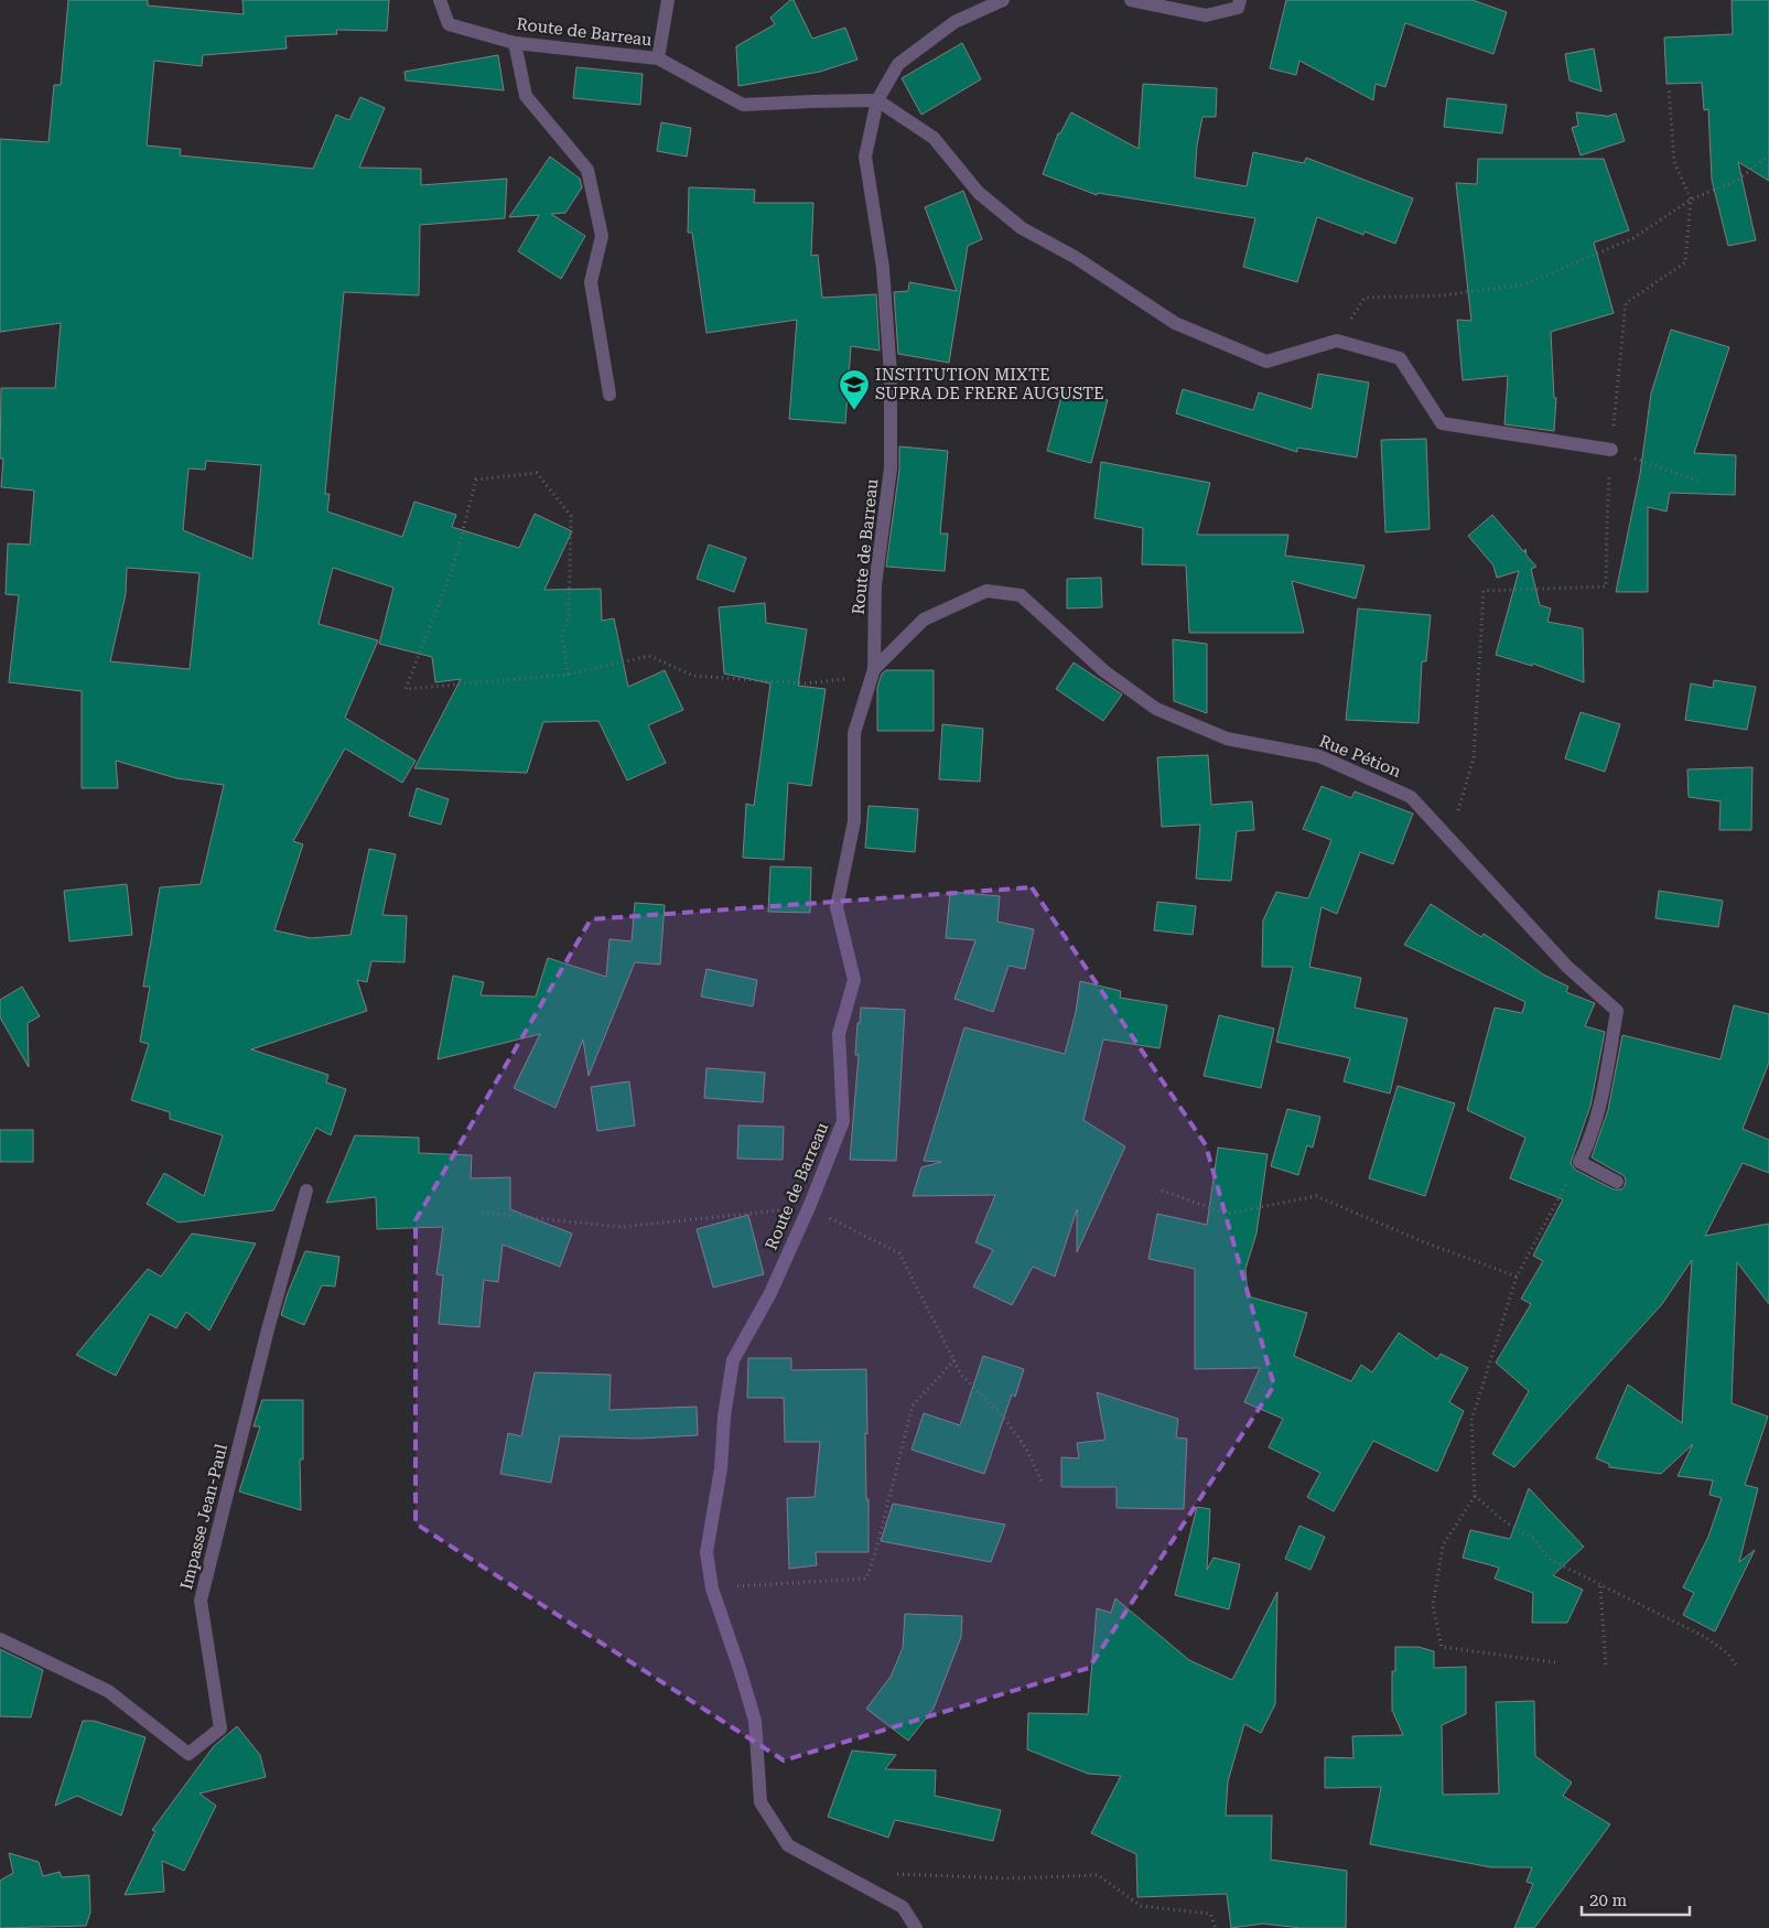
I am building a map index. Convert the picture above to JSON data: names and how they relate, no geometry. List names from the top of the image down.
{
  "streets": {
    "street": ["Route de Barreau", "Rue Pétion", "Impasse Jean-Paul"]
  },
  "crossings": [
    ["Route de Barreau", "Rue Pétion"]
  ],
  "places": {
    "school or university": ["INSTITUTION MIXTE SUPRA DE FRERE AUGUSTE"]
  },
  "scale_bar": "20 m"
}
